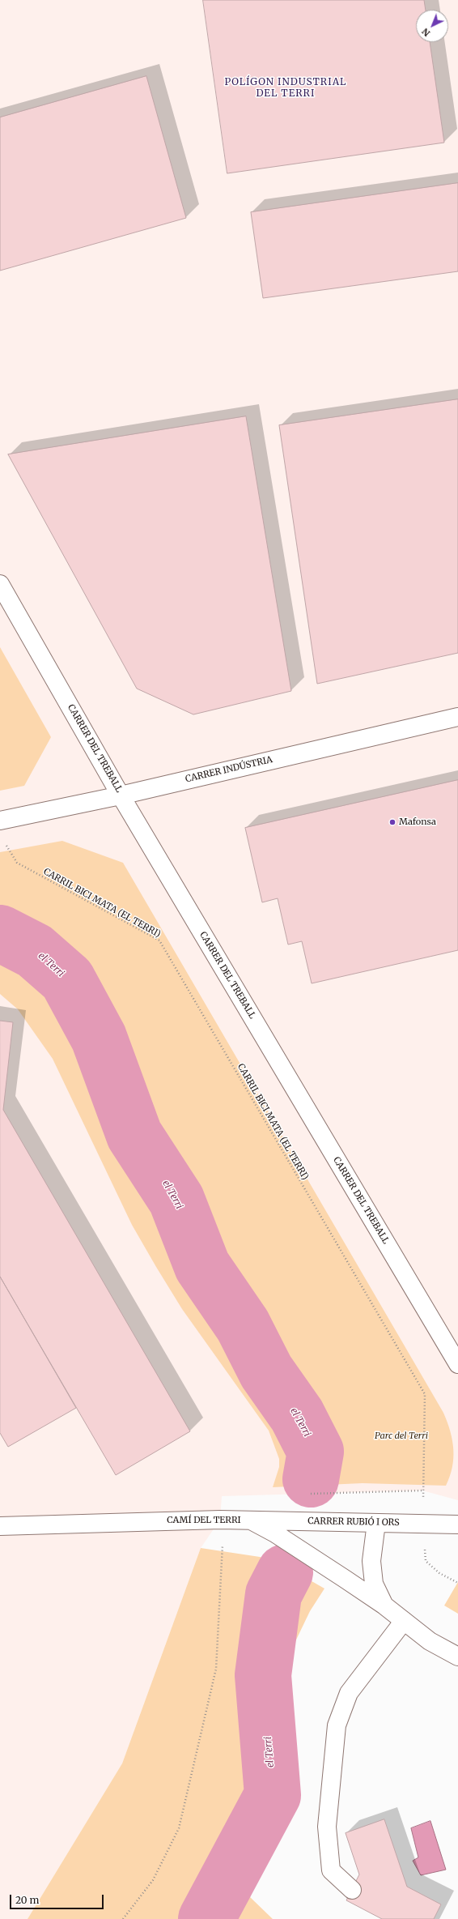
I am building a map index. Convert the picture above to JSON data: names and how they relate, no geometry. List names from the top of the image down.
{
  "streets": {
    "street": [
      "CARRER DEL TREBALL",
      "CARRER INDÚSTRIA",
      "CAMÍ DEL TERRI",
      "CARRER RUBIÓ I ORS"
    ],
    "path": ["CARRIL BICI MATA (EL TERRI)"]
  },
  "crossings": [
    ["CARRER DEL TREBALL", "CARRER INDÚSTRIA"],
    ["CAMÍ DEL TERRI", "CARRER RUBIÓ I ORS"]
  ],
  "districts": ["POLÍGON INDUSTRIAL DEL TERRI"],
  "water": ["el Terri"],
  "parks": ["Parc del Terri"],
  "places": ["Mafonsa"],
  "scale_bar": "20 m",
  "north": "bottom left"
}
